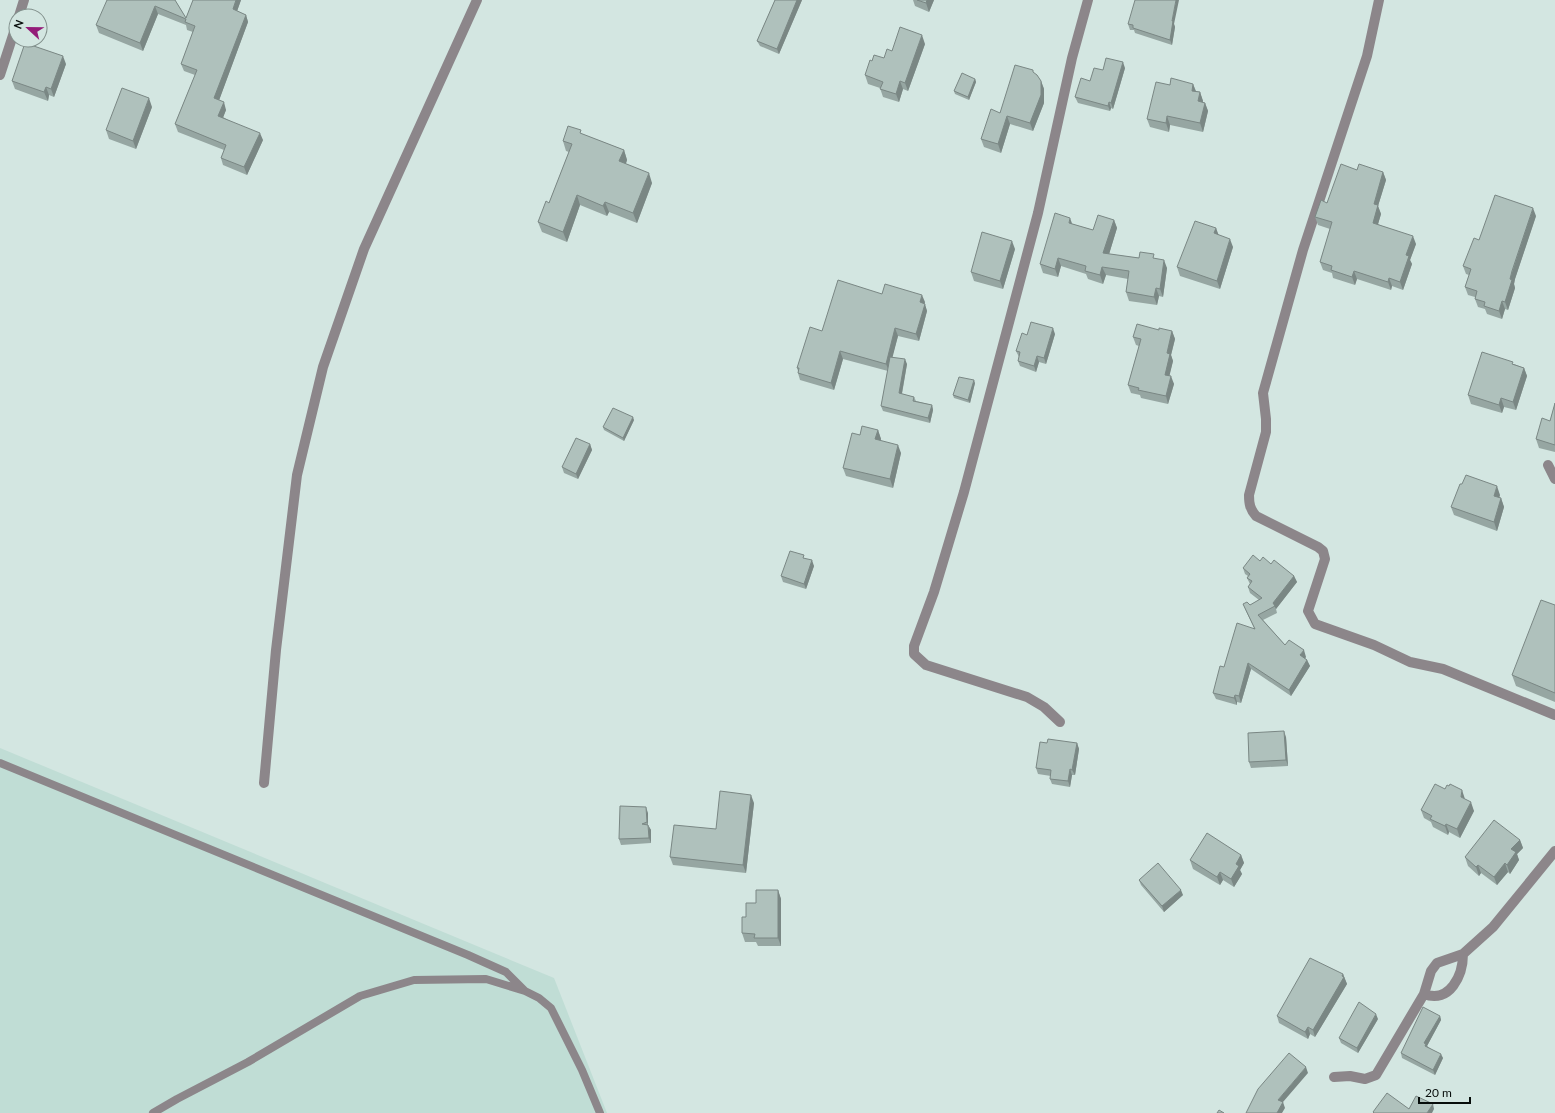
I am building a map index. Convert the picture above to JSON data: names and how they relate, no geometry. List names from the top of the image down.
{
  "scale_bar": "20 m",
  "north": "left"
}
